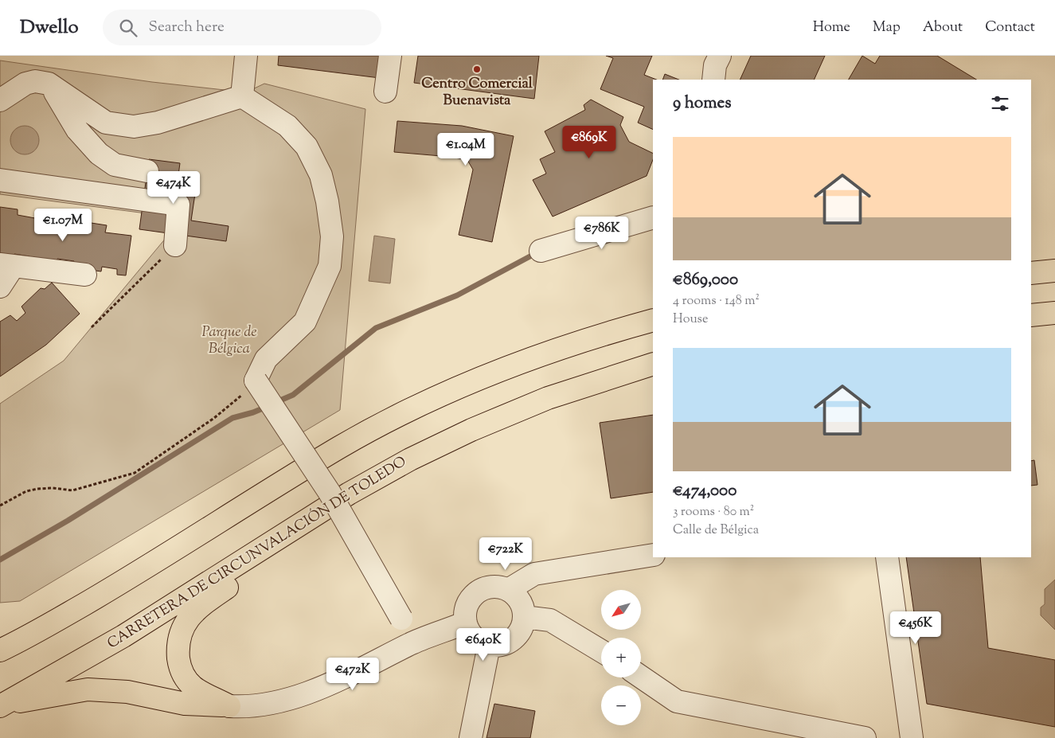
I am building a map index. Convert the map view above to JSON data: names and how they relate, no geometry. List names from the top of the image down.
{
  "streets": {
    "highway": ["CARRETERA DE CIRCUNVALACIÓN DE TOLEDO"]
  },
  "parks": ["Parque de Bélgica"],
  "places": ["Centro Comercial Buenavista"],
  "north": "bottom left",
  "page": {
    "header": "Dwello",
    "search": "Search here",
    "nav": [
      "Home",
      "Map",
      "About",
      "Contact"
    ],
    "heading": "9 homes",
    "price": [
      "€869K",
      "€1.04M",
      "€474K",
      "€1.07M",
      "€786K",
      "€722K",
      "€456K",
      "€640K",
      "€472K"
    ],
    "list": [
      {
        "name": "€869,000",
        "note": "4 rooms · 148 m² · House"
      },
      {
        "name": "€474,000",
        "note": "3 rooms · 80 m² · Calle de Bélgica"
      }
    ],
    "map_buttons": ["+", "−"]
  }
}
